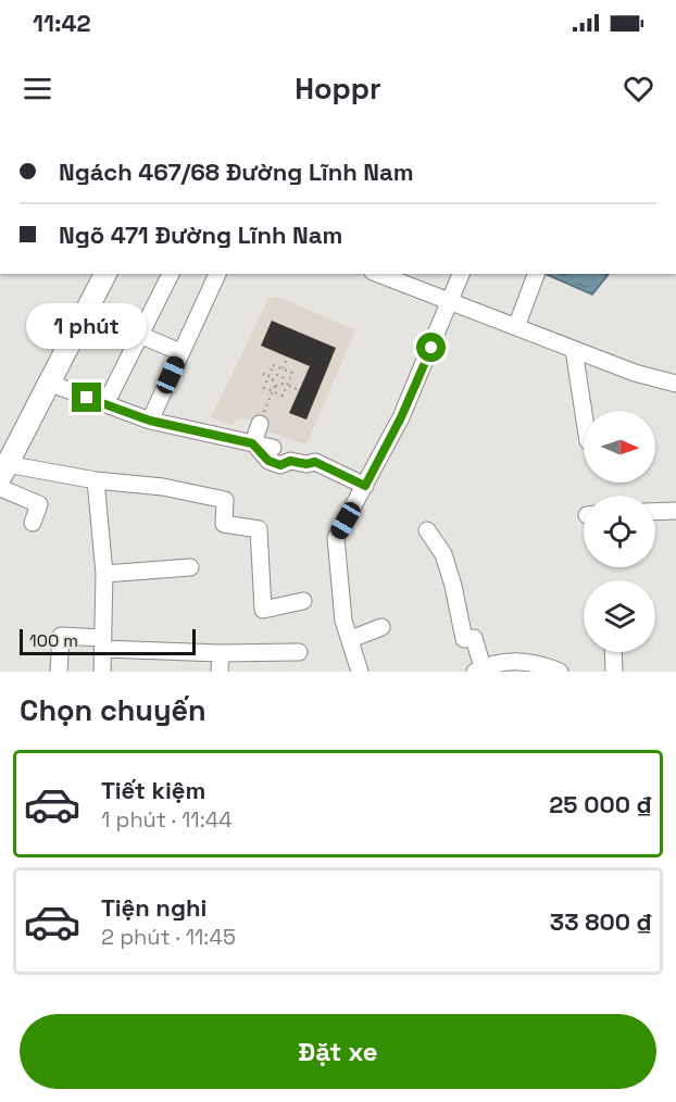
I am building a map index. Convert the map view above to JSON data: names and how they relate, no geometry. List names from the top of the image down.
{
  "scale_bar": "100 m",
  "north": "right",
  "page": {
    "status": "11:42",
    "header": "Hoppr",
    "banner": ["Ngách 467/68 Đường Lĩnh Nam", "Ngõ 471 Đường Lĩnh Nam"],
    "bubble": "1 phút",
    "scale": "100 m",
    "heading": "Chọn chuyến",
    "list": [
      {
        "name": "Tiết kiệm",
        "note": "1 phút · 11:44",
        "value": "25 000 ₫"
      },
      {
        "name": "Tiện nghi",
        "note": "2 phút · 11:45",
        "value": "33 800 ₫"
      }
    ],
    "buttons": "Đặt xe"
  }
}
